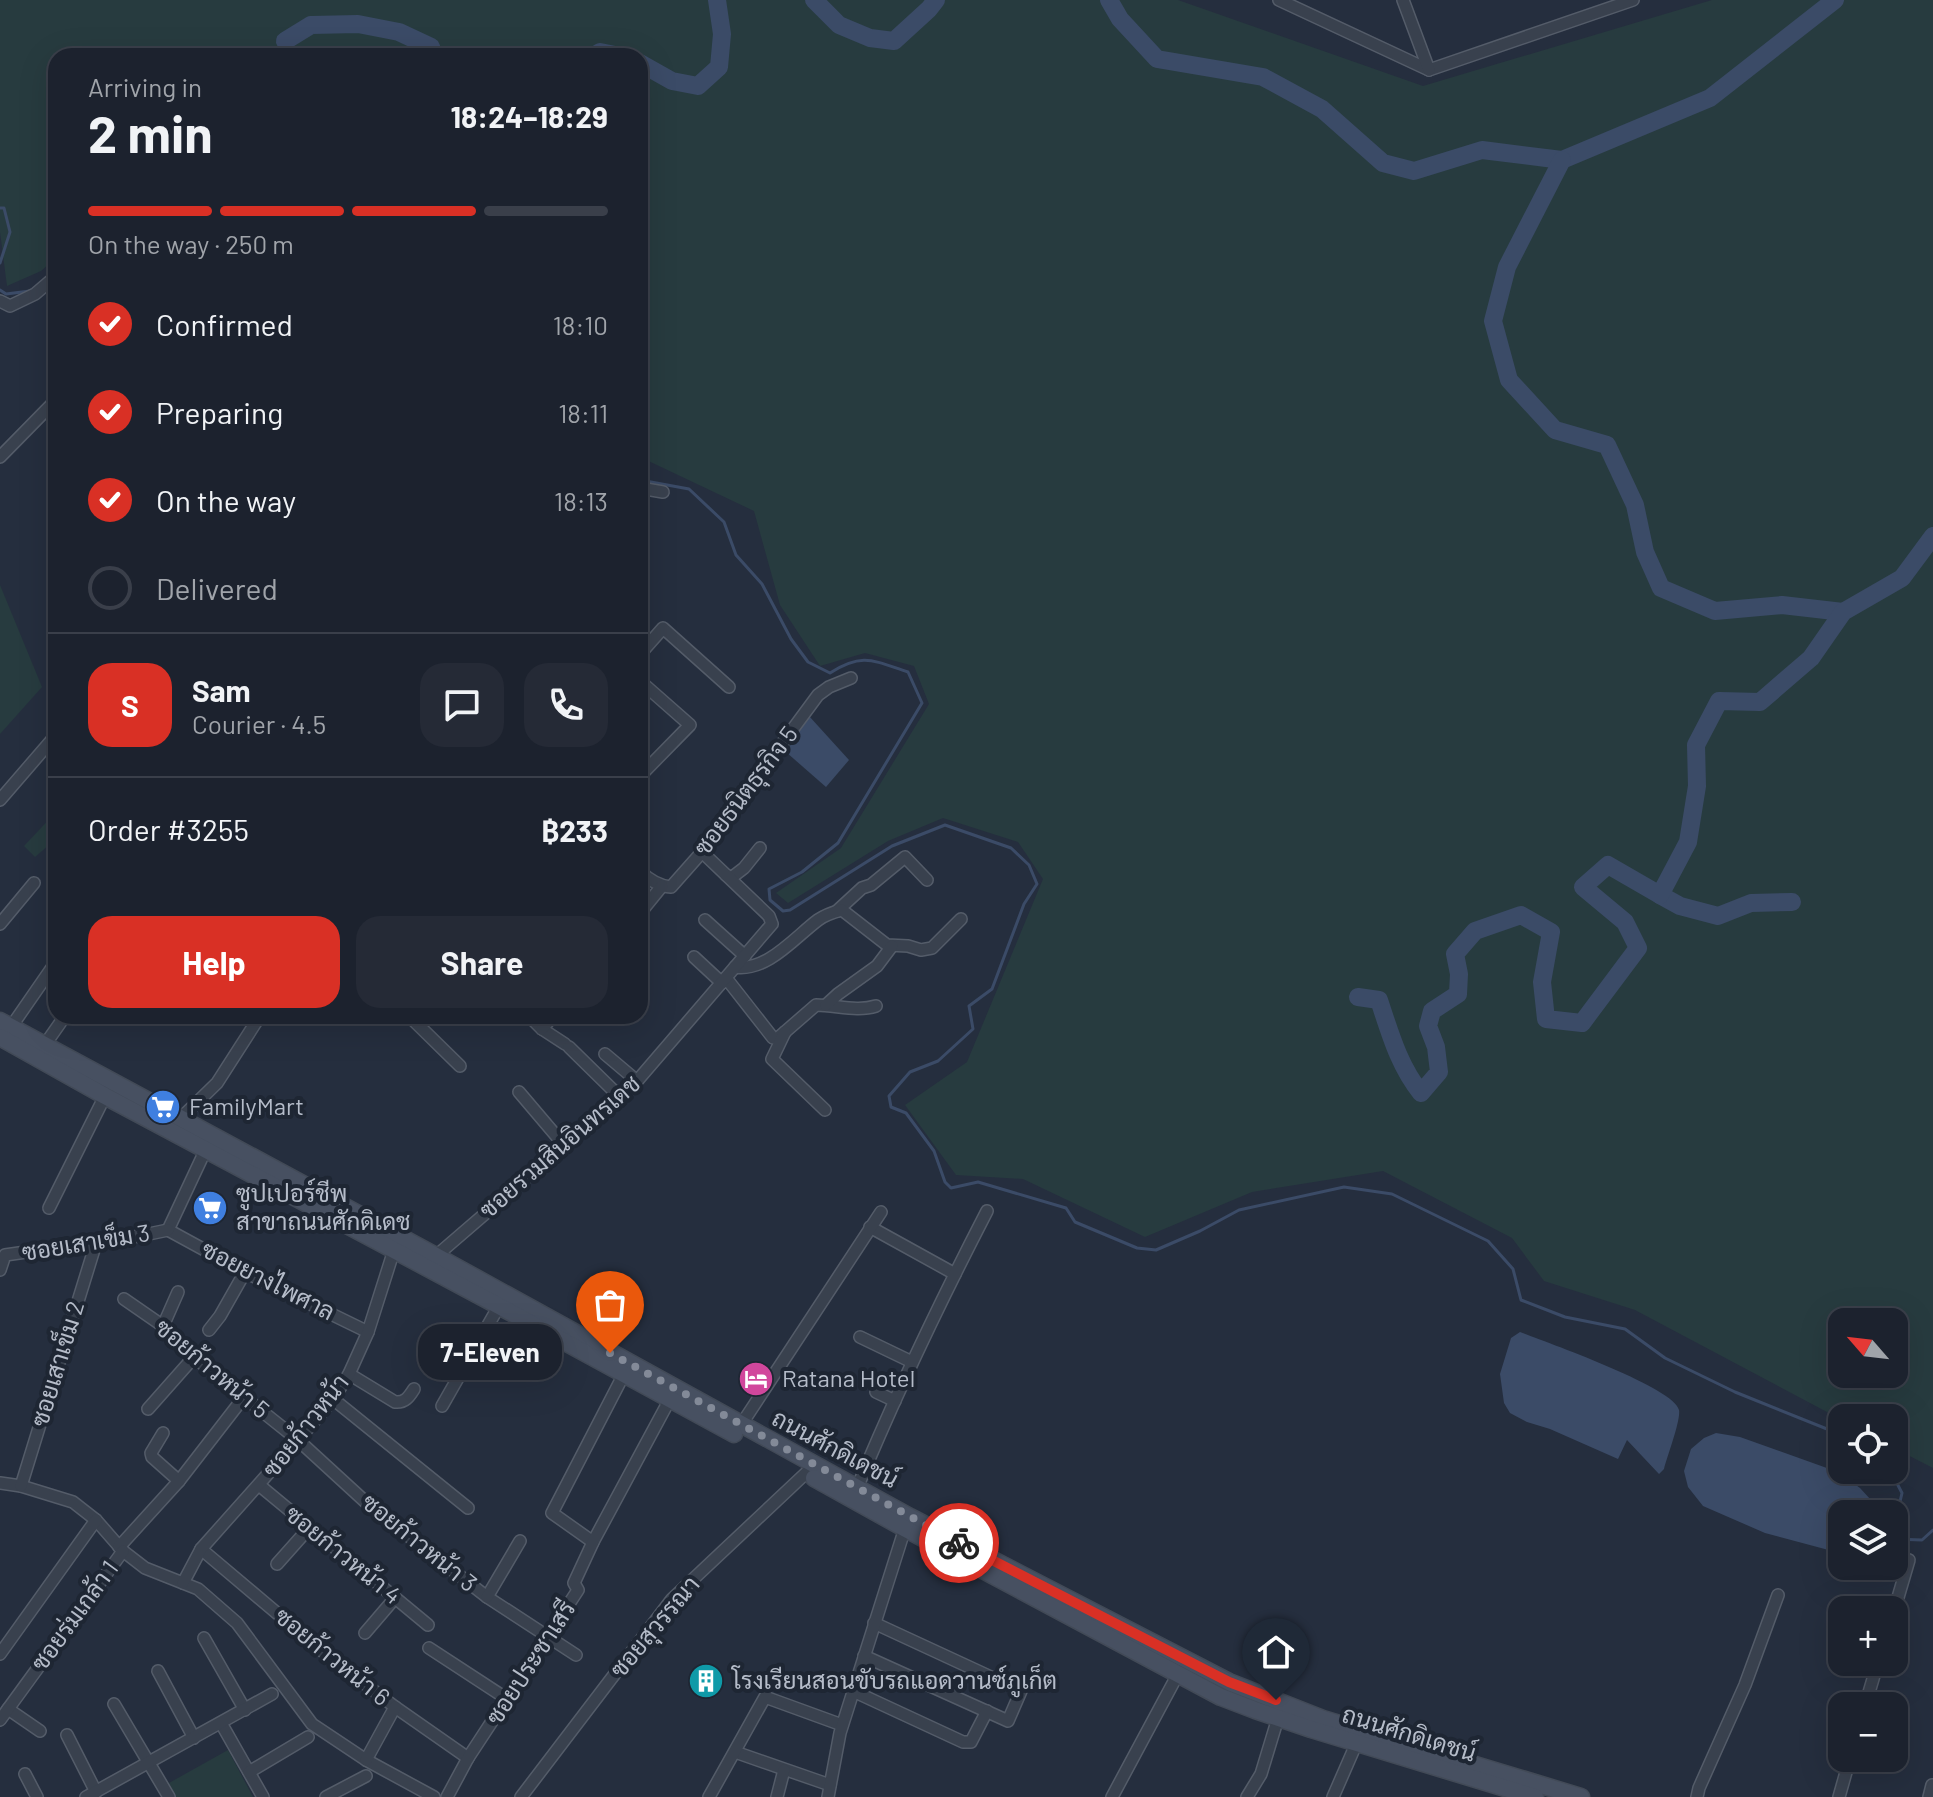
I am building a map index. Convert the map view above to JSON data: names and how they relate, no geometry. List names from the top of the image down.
{
  "streets": {
    "main road": ["ถนนศักดิเดชน์"],
    "street": [
      "ซอยธนิตธุรกิจ 5",
      "ซอยรวมสินอินทรเดช",
      "ซอยเสาเข็ม 3",
      "ซอยยางไพศาล",
      "ซอยเสาเข็ม 2",
      "ซอยก้าวหน้า 5",
      "ซอยก้าวหน้า",
      "ซอยก้าวหน้า 3",
      "ซอยก้าวหน้า 4",
      "ซอยร่มเกล้า 1",
      "ซอยสุวรรณา",
      "ซอยก้าวหน้า 6",
      "ซอยประชาเสรี"
    ]
  },
  "crossings": [
    ["ซอยรวมสินอินทรเดช", "ถนนศักดิเดชน์"],
    ["ซอยเสาเข็ม 3", "ซอยยางไพศาล"],
    ["ซอยเสาเข็ม 3", "ซอยเสาเข็ม 2"],
    ["ซอยยางไพศาล", "ซอยก้าวหน้า"],
    ["ซอยก้าวหน้า 5", "ซอยก้าวหน้า"],
    ["ซอยก้าวหน้า 5", "ซอยก้าวหน้า 3"],
    ["ซอยก้าวหน้า 5", "ซอยร่มเกล้า 1"],
    ["ซอยก้าวหน้า", "ถนนศักดิเดชน์"],
    ["ซอยก้าวหน้า", "ซอยก้าวหน้า 3"],
    ["ซอยก้าวหน้า", "ซอยก้าวหน้า 4"],
    ["ซอยก้าวหน้า", "ซอยก้าวหน้า 6"],
    ["ถนนศักดิเดชน์", "ซอยสุวรรณา"],
    ["ถนนศักดิเดชน์", "ซอยประชาเสรี"],
    ["ซอยก้าวหน้า 3", "ซอยประชาเสรี"],
    ["ซอยก้าวหน้า 6", "ซอยประชาเสรี"]
  ],
  "places": {
    "supermarket": ["FamilyMart", "ซูปเปอร์ชีพ สาขาถนนศักดิเดช"],
    "other": ["7-Eleven"],
    "hotel": ["Ratana Hotel"],
    "building": ["โรงเรียนสอนขับรถแอดวานซ์ภูเก็ต"]
  },
  "north": "top left",
  "page": {
    "heading": ["2 min", "Arriving in", "18:24–18:29"],
    "panel": [
      "Sam",
      "Courier · 4.5",
      "Order #3255",
      "฿233"
    ],
    "bar": "On the way · 250 m",
    "list": [
      ["Confirmed", "18:10"],
      ["Preparing", "18:11"],
      ["On the way", "18:13"],
      "Delivered"
    ],
    "round": "S",
    "buttons": ["Help", "Share"],
    "map_buttons": ["+", "−"],
    "bubble": "7-Eleven"
  }
}
